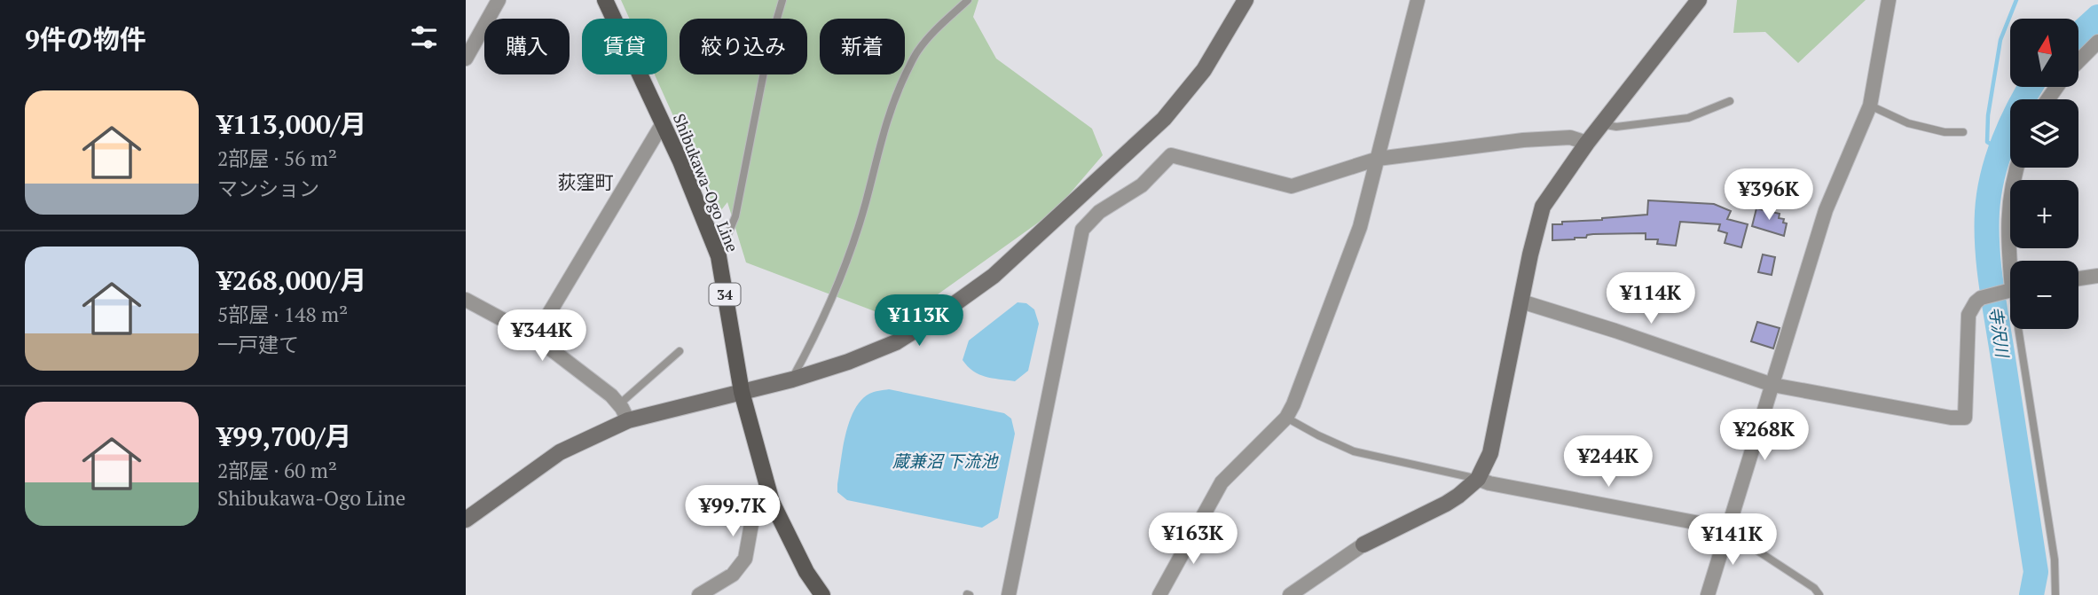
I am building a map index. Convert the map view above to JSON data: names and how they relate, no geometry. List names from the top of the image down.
{
  "streets": {
    "main road": ["Shibukawa-Ogo Line", "34"]
  },
  "districts": ["荻窪町"],
  "water": ["寺沢川", "蔵兼沼 下流池"],
  "north": "top",
  "page": {
    "heading": "9件の物件",
    "map_buttons": ["+", "−"],
    "chip": [
      "購入",
      "賃貸",
      "絞り込み",
      "新着"
    ],
    "list": [
      {
        "name": "¥113,000/月",
        "note": "2部屋 · 56 m² · マンション"
      },
      {
        "name": "¥268,000/月",
        "note": "5部屋 · 148 m² · 一戸建て"
      },
      {
        "name": "¥99,700/月",
        "note": "2部屋 · 60 m² · Shibukawa-Ogo Line"
      }
    ],
    "price": [
      "¥396K",
      "¥114K",
      "¥113K",
      "¥344K",
      "¥268K",
      "¥244K",
      "¥99.7K",
      "¥163K",
      "¥141K"
    ]
  }
}
